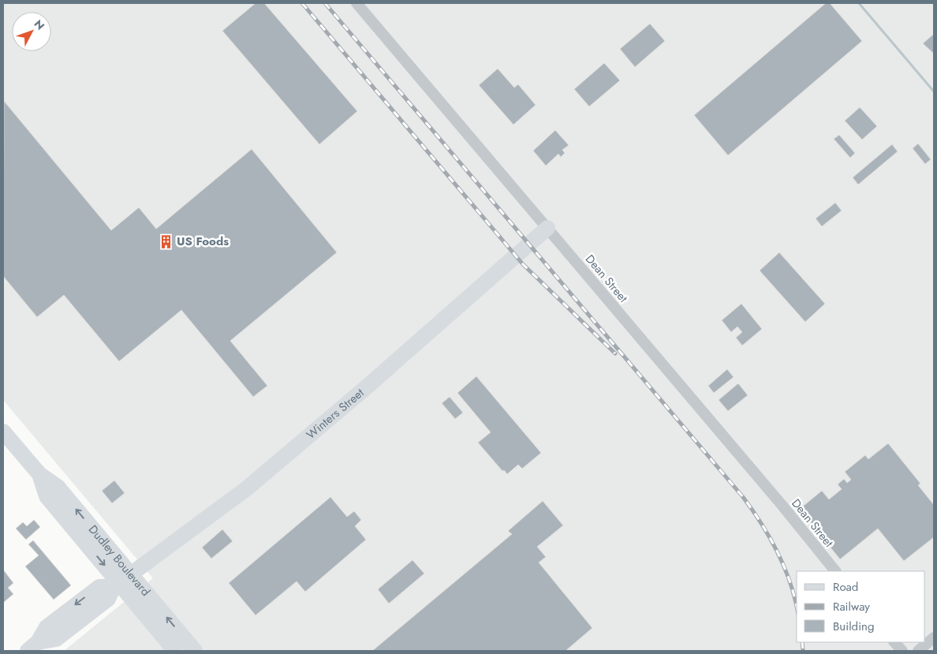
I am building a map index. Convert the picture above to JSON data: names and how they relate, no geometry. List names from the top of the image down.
{
  "streets": {
    "street": ["Dean Street", "Winters Street", "Dudley Boulevard"]
  },
  "crossings": [
    ["Dean Street", "Winters Street"],
    ["Winters Street", "Dudley Boulevard"]
  ],
  "places": {
    "building": ["US Foods"]
  },
  "legend": ["Road", "Railway", "Building"],
  "north": "top right"
}
